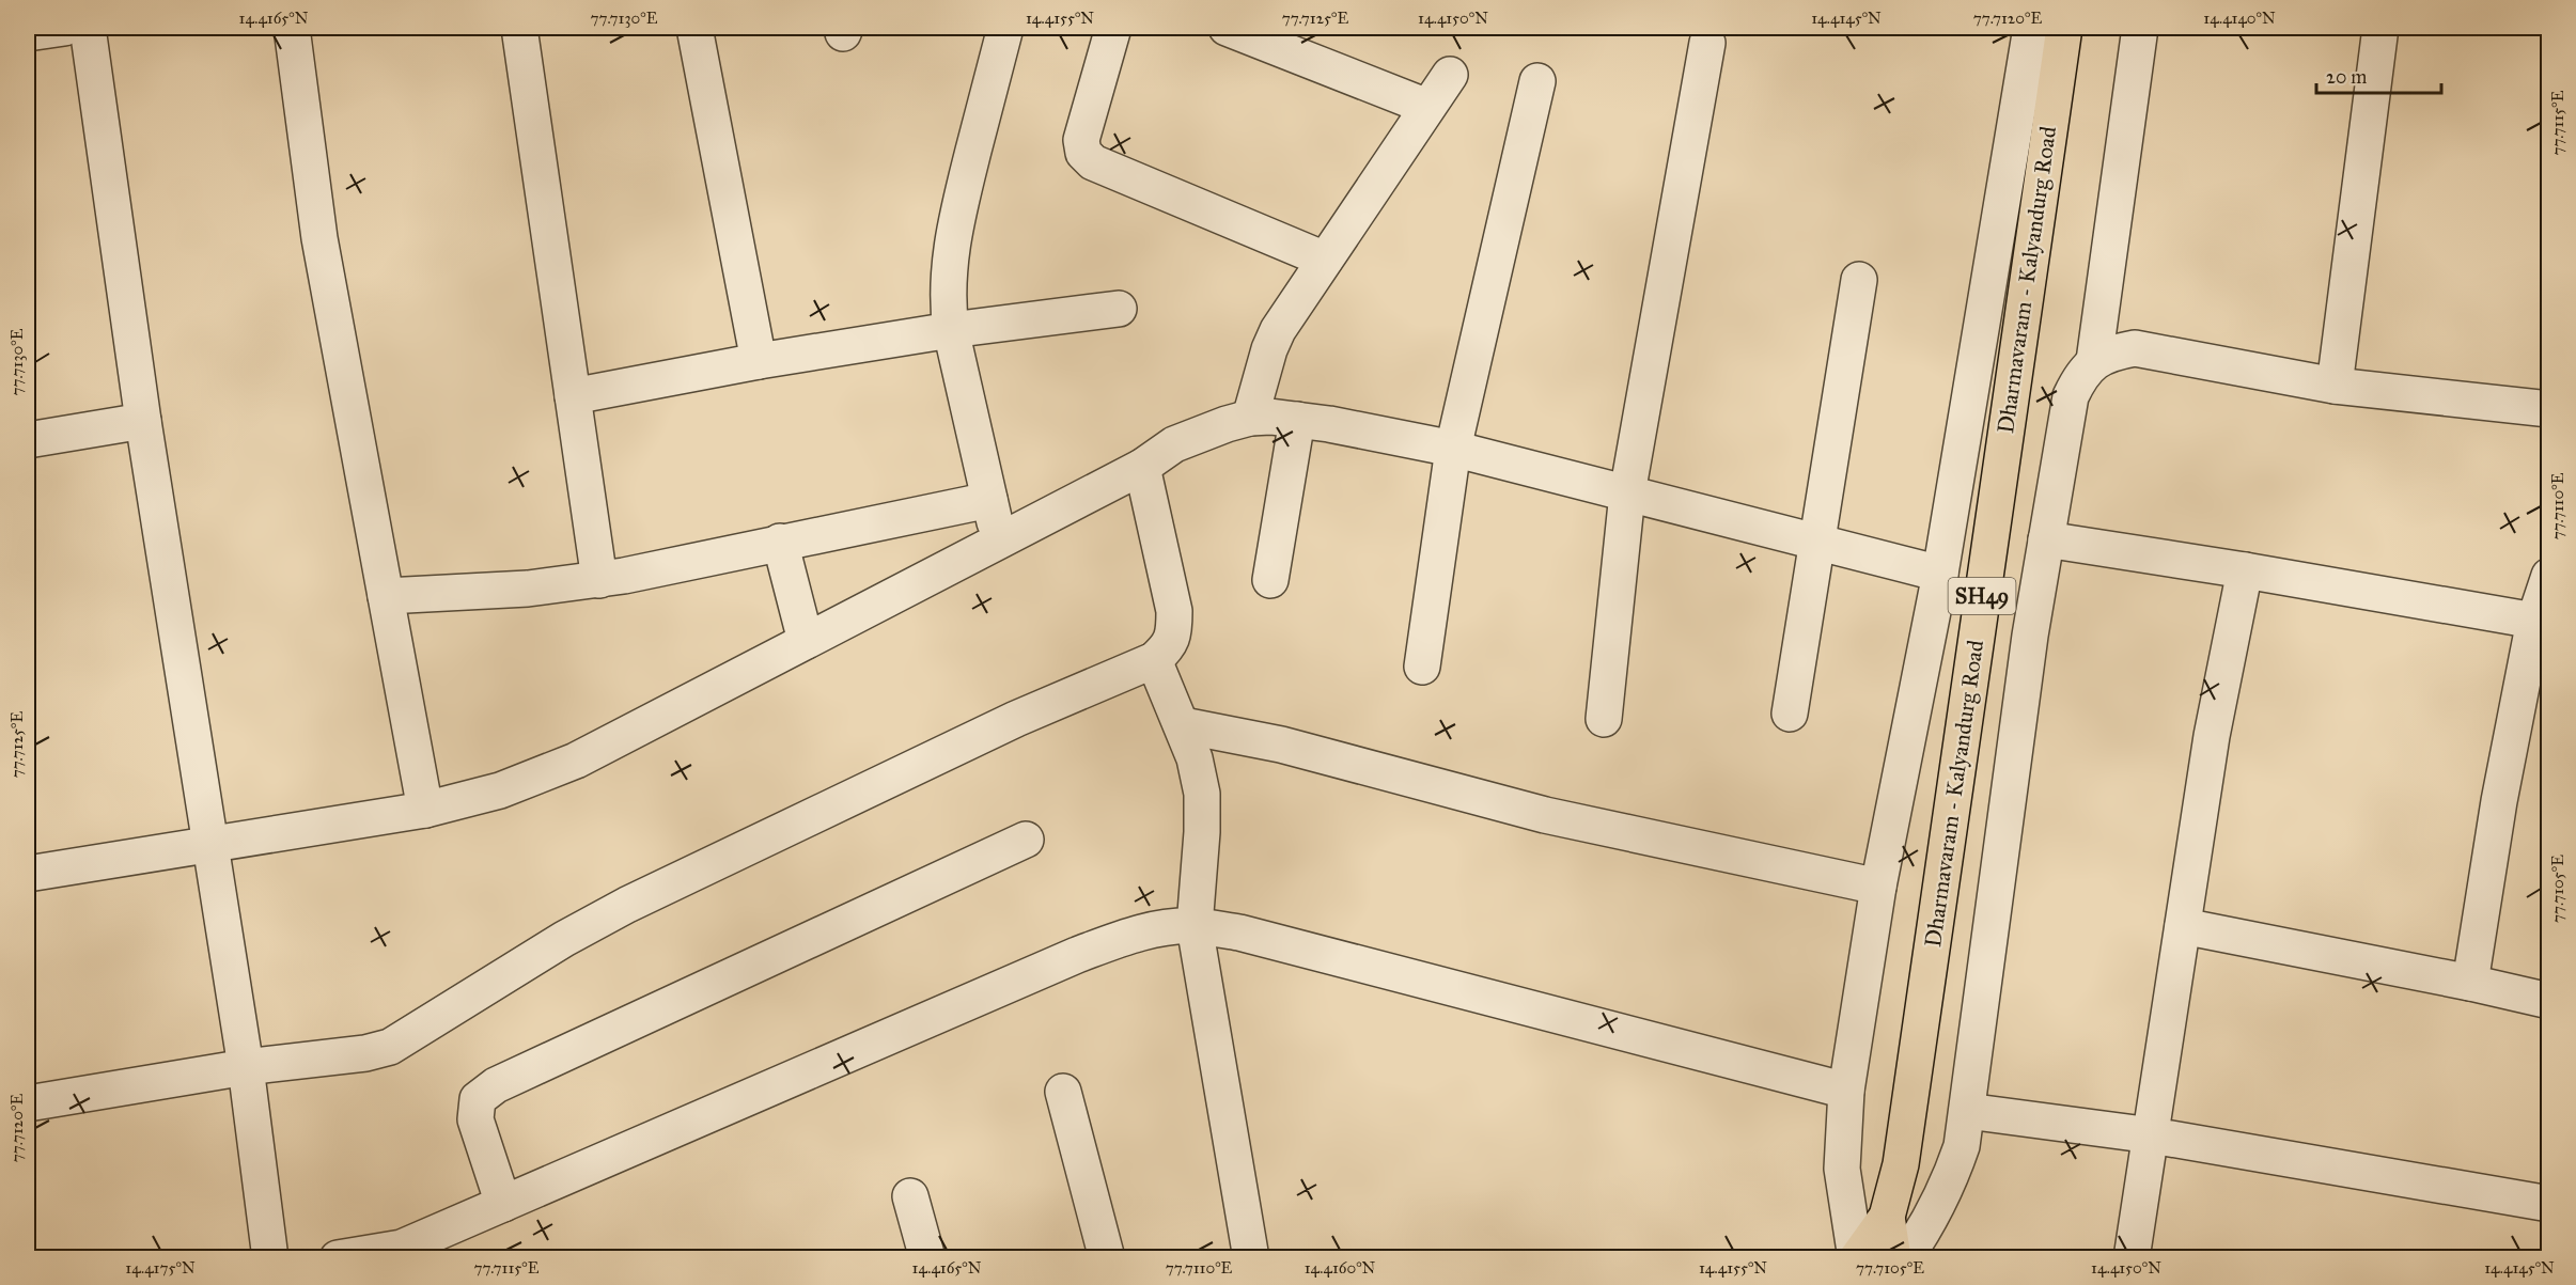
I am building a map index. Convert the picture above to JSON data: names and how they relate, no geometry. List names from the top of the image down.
{
  "streets": {
    "main road": ["Dharmavaram - Kalyandurg Road", "SH49"]
  },
  "scale_bar": "20 m",
  "coordinates": [
    "14.4165°N",
    "77.7130°E",
    "14.4155°N",
    "77.7125°E",
    "14.4150°N",
    "14.4145°N",
    "77.7120°E",
    "14.4140°N",
    "77.7115°E",
    "77.7110°E",
    "77.7105°E",
    "14.4175°N",
    "14.4160°N"
  ]
}
